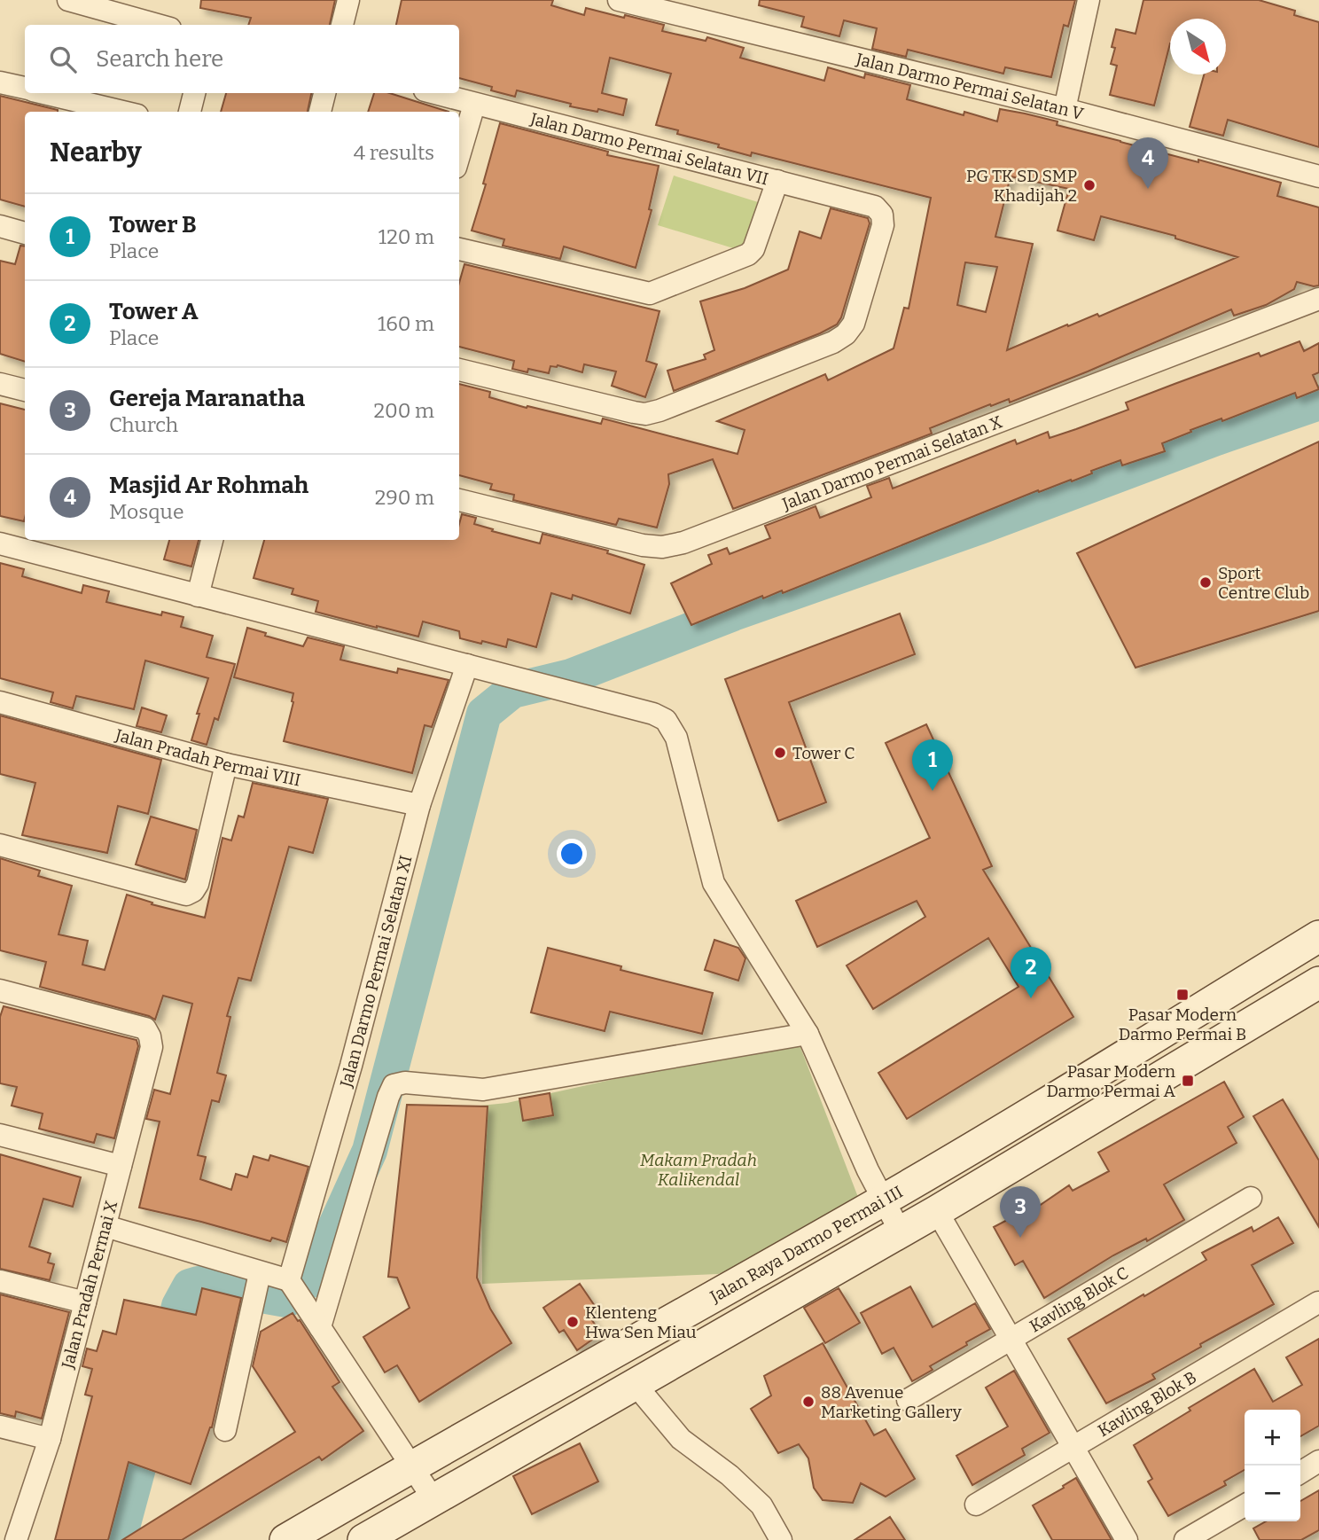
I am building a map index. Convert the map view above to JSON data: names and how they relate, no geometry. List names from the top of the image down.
{
  "streets": {
    "main road": ["Jalan Raya Darmo Permai III"],
    "street": [
      "Jalan Darmo Permai Selatan V",
      "Jalan Darmo Permai Selatan VII",
      "Jalan Darmo Permai Selatan X",
      "Jalan Pradah Permai VIII",
      "Jalan Darmo Permai Selatan XI",
      "Jalan Pradah Permai X",
      "Kavling Blok C",
      "Kavling Blok B"
    ]
  },
  "crossings": [
    ["Jalan Pradah Permai VIII", "Jalan Darmo Permai Selatan XI"]
  ],
  "parks": ["Makam Pradah Kalikendal"],
  "places": {
    "other": [
      "PG TK SD SMP Khadijah 2",
      "Sport Centre Club",
      "Tower C",
      "Klenteng Hwa Sen Miau",
      "88 Avenue Marketing Gallery"
    ],
    "transit": ["Pasar Modern Darmo Permai B", "Pasar Modern Darmo Permai A"]
  },
  "north": "bottom right",
  "page": {
    "search": "Search here",
    "heading": ["Nearby", "4 results"],
    "pins": [
      "4",
      "1",
      "2",
      "3"
    ],
    "list": [
      {
        "mark": "1",
        "name": "Tower B",
        "note": "Place",
        "value": "120 m"
      },
      {
        "mark": "2",
        "name": "Tower A",
        "note": "Place",
        "value": "160 m"
      },
      {
        "mark": "3",
        "name": "Gereja Maranatha",
        "note": "Church",
        "value": "200 m"
      },
      {
        "mark": "4",
        "name": "Masjid Ar Rohmah",
        "note": "Mosque",
        "value": "290 m"
      }
    ],
    "map_buttons": ["+", "−"]
  }
}
